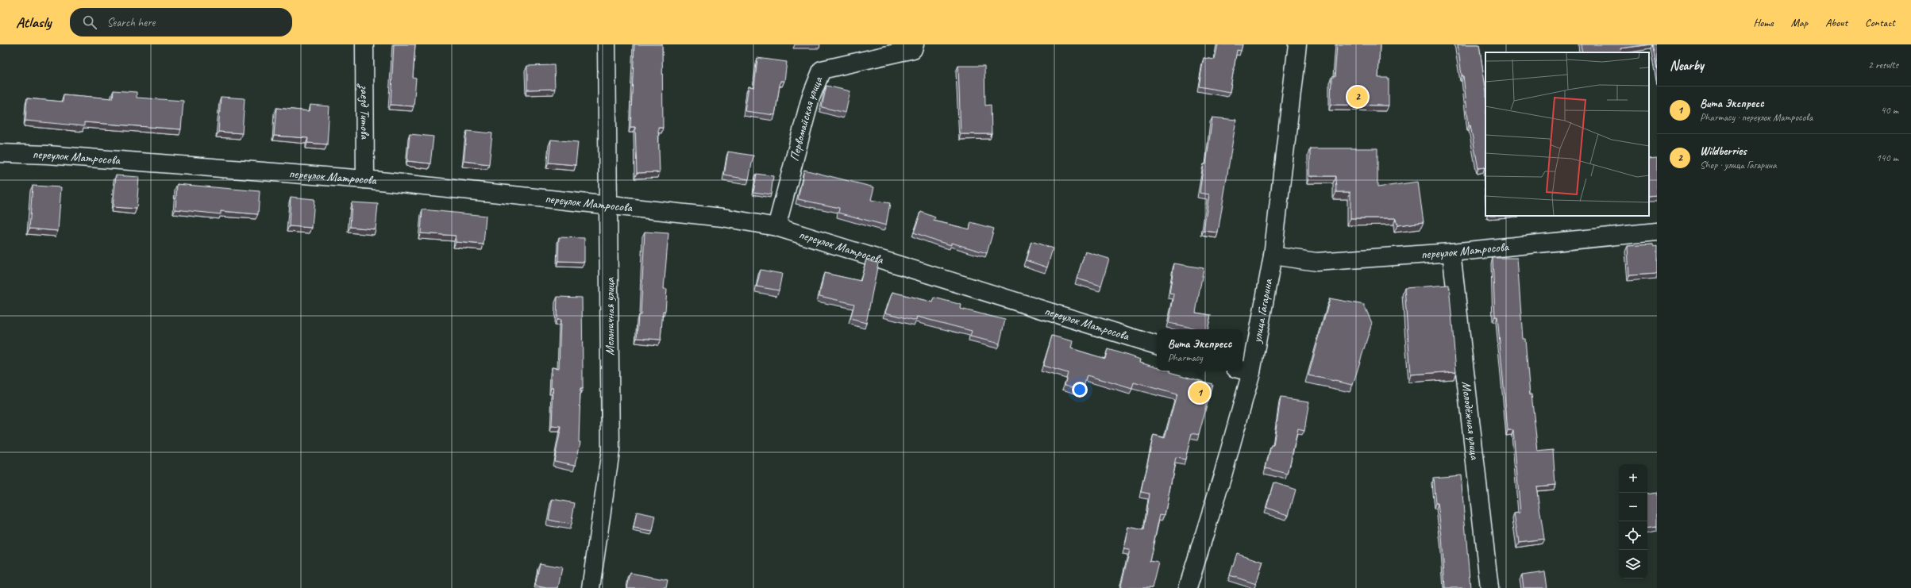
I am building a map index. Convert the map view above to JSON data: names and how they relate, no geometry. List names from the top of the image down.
{
  "streets": {
    "main road": [
      "заезд Титова",
      "Первомайская улица",
      "переулок Матросова",
      "улица Гагарина",
      "Мельничная улица",
      "Молодёжная улица"
    ]
  },
  "crossings": [
    ["заезд Титова", "переулок Матросова"],
    ["Первомайская улица", "переулок Матросова"],
    ["переулок Матросова", "улица Гагарина"],
    ["переулок Матросова", "Мельничная улица"],
    ["переулок Матросова", "Молодёжная улица"]
  ],
  "page": {
    "header": "Atlasly",
    "search": "Search here",
    "nav": [
      "Home",
      "Map",
      "About",
      "Contact"
    ],
    "heading": ["Nearby", "2 results"],
    "pins": ["2", "1"],
    "list": [
      {
        "mark": "1",
        "name": "Вита Экспресс",
        "note": "Pharmacy · переулок Матросова",
        "value": "40 m"
      },
      {
        "mark": "2",
        "name": "Wildberries",
        "note": "Shop · улица Гагарина",
        "value": "140 m"
      }
    ],
    "popup": ["Вита Экспресс", "Pharmacy"],
    "map_buttons": ["+", "−"]
  }
}
